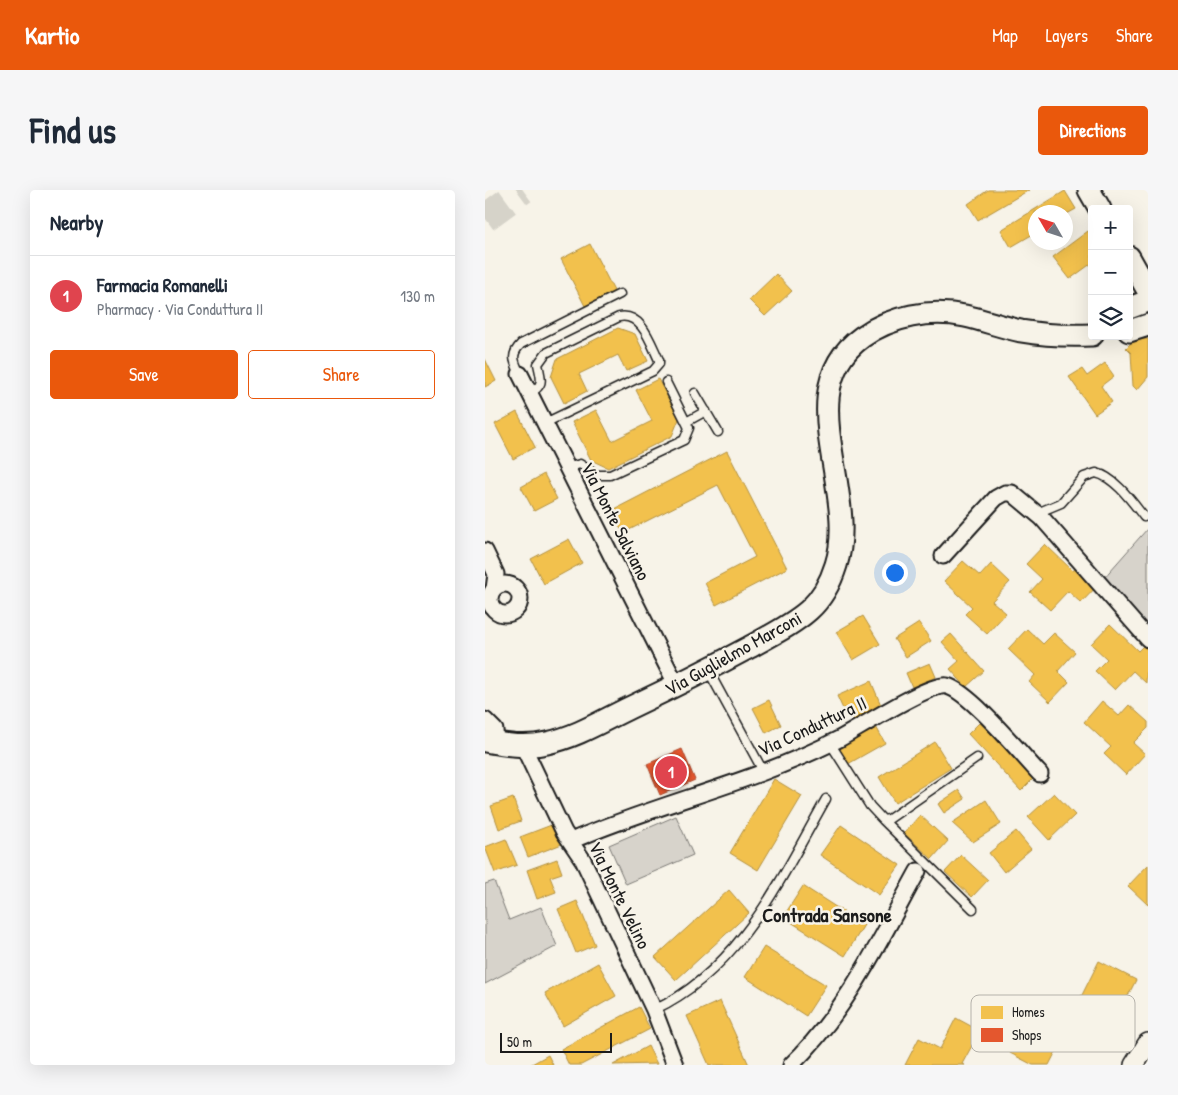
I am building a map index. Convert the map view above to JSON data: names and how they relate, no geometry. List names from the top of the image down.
{
  "streets": {
    "main road": ["Via Guglielmo Marconi"],
    "street": ["Via Monte Salviano", "Via Conduttura II", "Via Monte Velino"]
  },
  "crossings": [
    ["Via Monte Salviano", "Via Guglielmo Marconi"],
    ["Via Guglielmo Marconi", "Via Monte Velino"],
    ["Via Conduttura II", "Via Monte Velino"]
  ],
  "districts": ["Contrada Sansone"],
  "legend": ["Homes", "Shops"],
  "scale_bar": "50 m",
  "north": "top left",
  "page": {
    "header": "Kartio",
    "nav": ["Map", "Layers", "Share"],
    "buttons": [
      "Directions",
      ["Save", "Share"]
    ],
    "title": "Find us",
    "heading": "Nearby",
    "map_buttons": ["+", "−"],
    "list": [
      {
        "mark": "1",
        "name": "Farmacia Romanelli",
        "note": "Pharmacy · Via Conduttura II",
        "value": "130 m"
      }
    ],
    "pins": "1",
    "scale": "50 m"
  }
}
